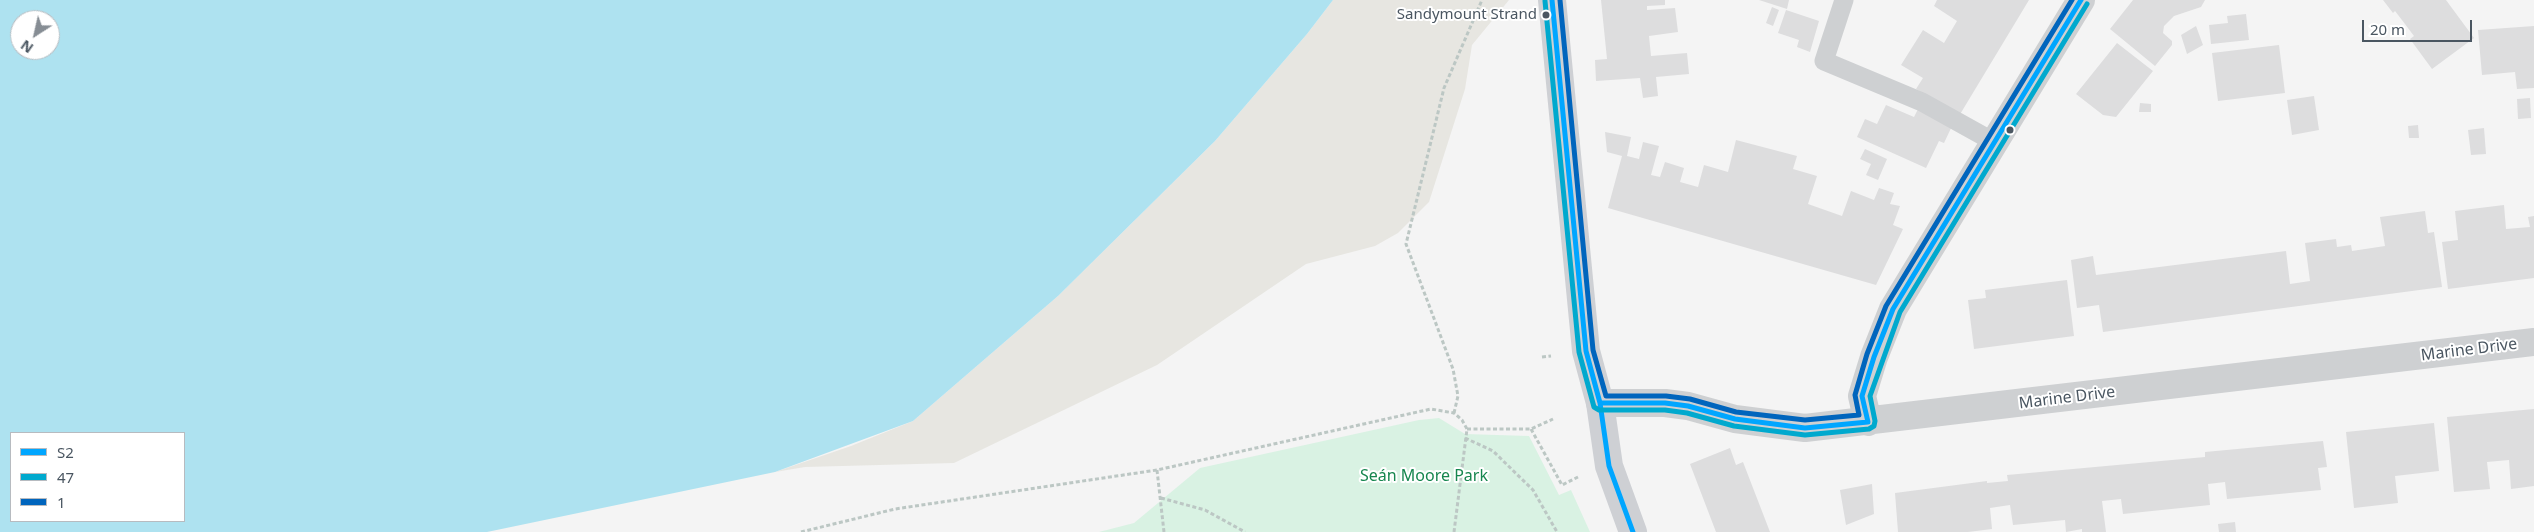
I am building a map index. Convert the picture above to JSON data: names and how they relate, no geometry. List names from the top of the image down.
{
  "streets": {
    "street": ["Marine Drive"]
  },
  "parks": ["Seán Moore Park"],
  "places": ["Sandymount Strand"],
  "lines": ["transit line S2", "transit line 1", "transit line 47"],
  "legend": ["S2", "47", "1"],
  "scale_bar": "20 m",
  "north": "bottom left"
}
